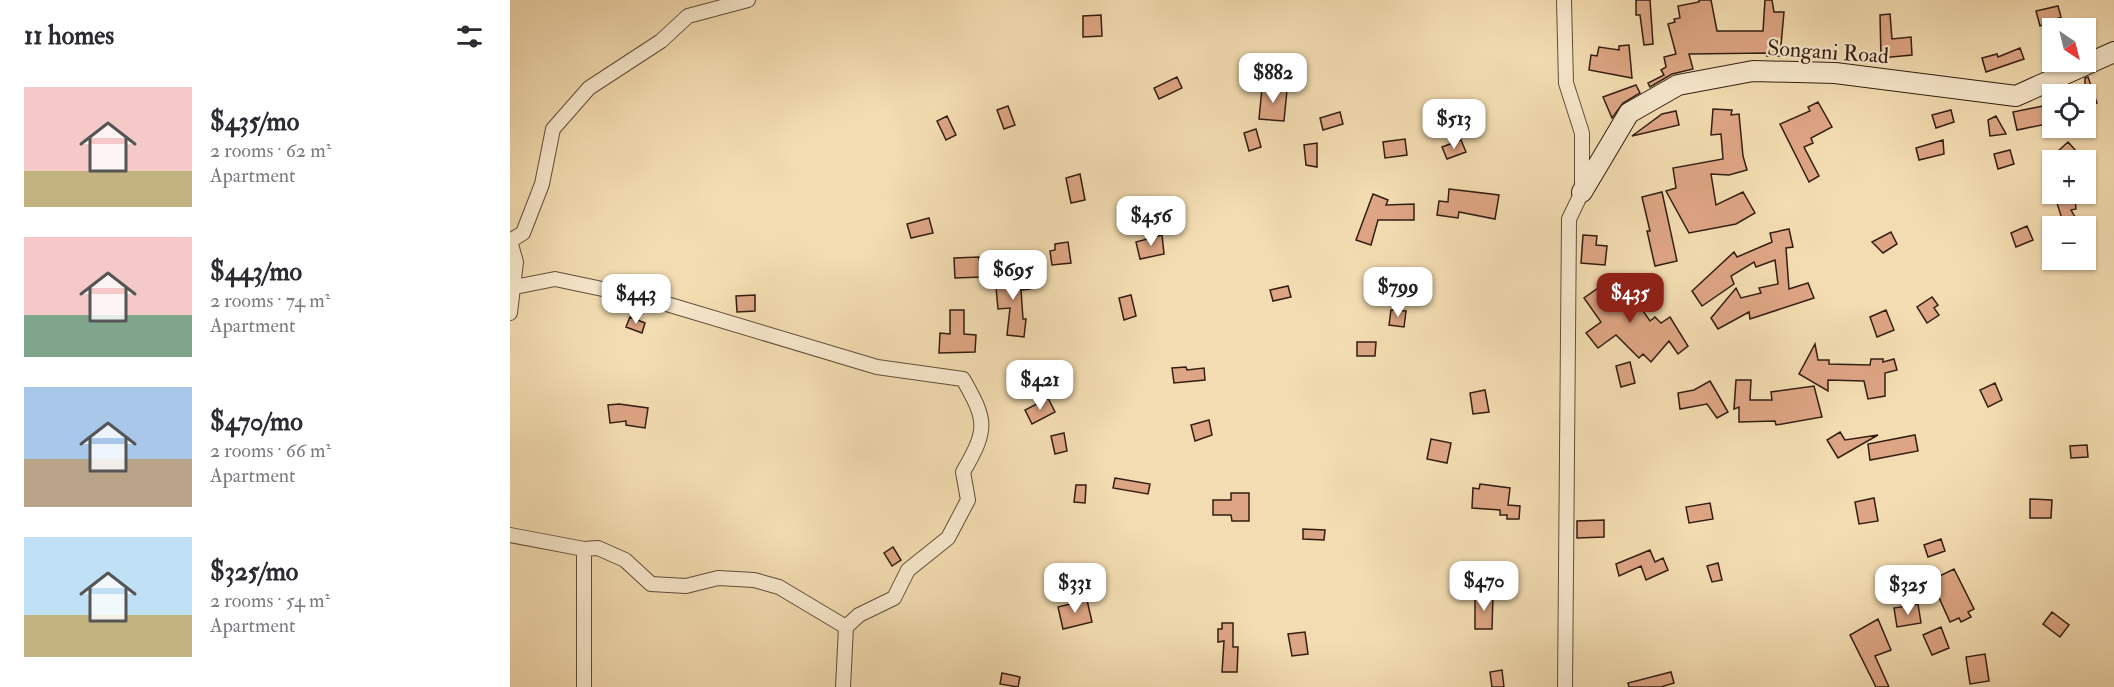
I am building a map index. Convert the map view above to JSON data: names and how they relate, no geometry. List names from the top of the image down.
{
  "streets": {
    "street": ["Songani Road"]
  },
  "north": "bottom right",
  "page": {
    "heading": "11 homes",
    "map_buttons": ["+", "−"],
    "price": [
      "$882",
      "$513",
      "$456",
      "$695",
      "$799",
      "$435",
      "$443",
      "$421",
      "$470",
      "$331",
      "$325"
    ],
    "list": [
      {
        "name": "$435/mo",
        "note": "2 rooms · 62 m² · Apartment"
      },
      {
        "name": "$443/mo",
        "note": "2 rooms · 74 m² · Apartment"
      },
      {
        "name": "$470/mo",
        "note": "2 rooms · 66 m² · Apartment"
      },
      {
        "name": "$325/mo",
        "note": "2 rooms · 54 m² · Apartment"
      }
    ]
  }
}
